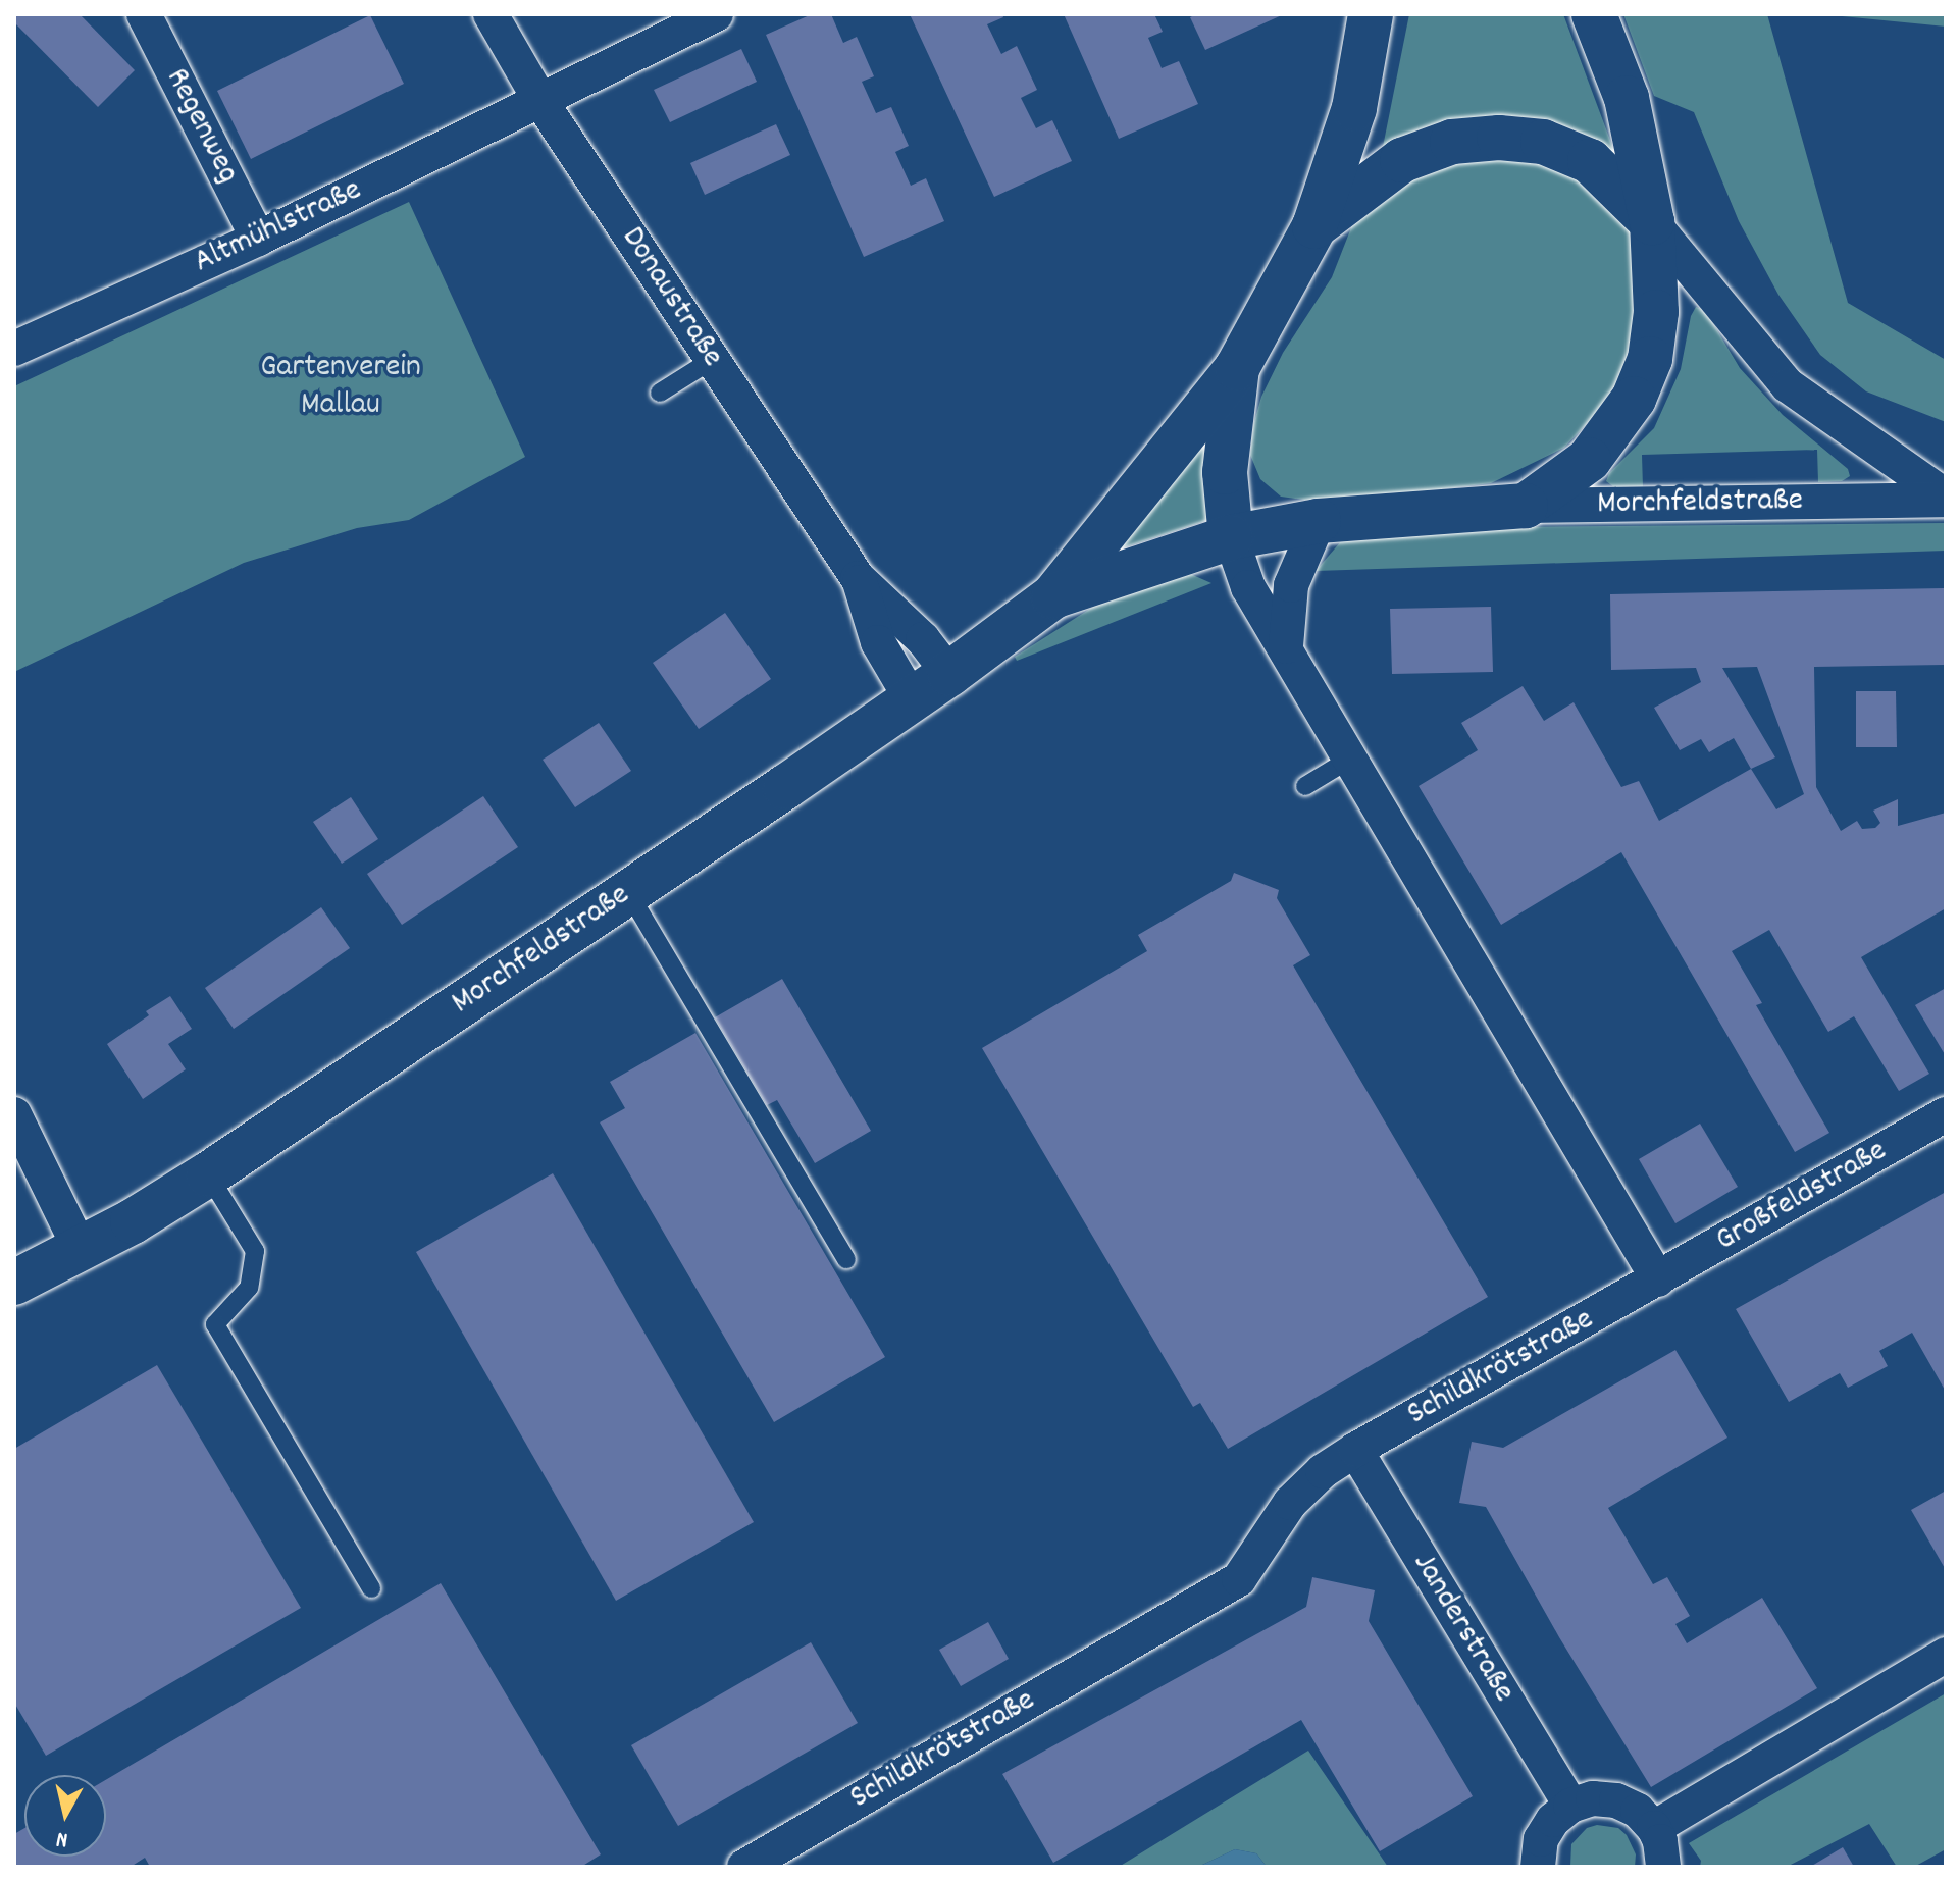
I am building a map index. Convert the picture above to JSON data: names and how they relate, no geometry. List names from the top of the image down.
{
  "streets": {
    "main road": ["Morchfeldstraße"],
    "street": [
      "Regenweg",
      "Altmühlstraße",
      "Donaustraße",
      "Großfeldstraße",
      "Schildkrötstraße",
      "Janderstraße"
    ]
  },
  "crossings": [
    ["Regenweg", "Altmühlstraße"],
    ["Altmühlstraße", "Donaustraße"],
    ["Donaustraße", "Morchfeldstraße"],
    ["Großfeldstraße", "Schildkrötstraße"],
    ["Schildkrötstraße", "Janderstraße"]
  ],
  "parks": ["Gartenverein Mallau"],
  "north": "bottom"
}
